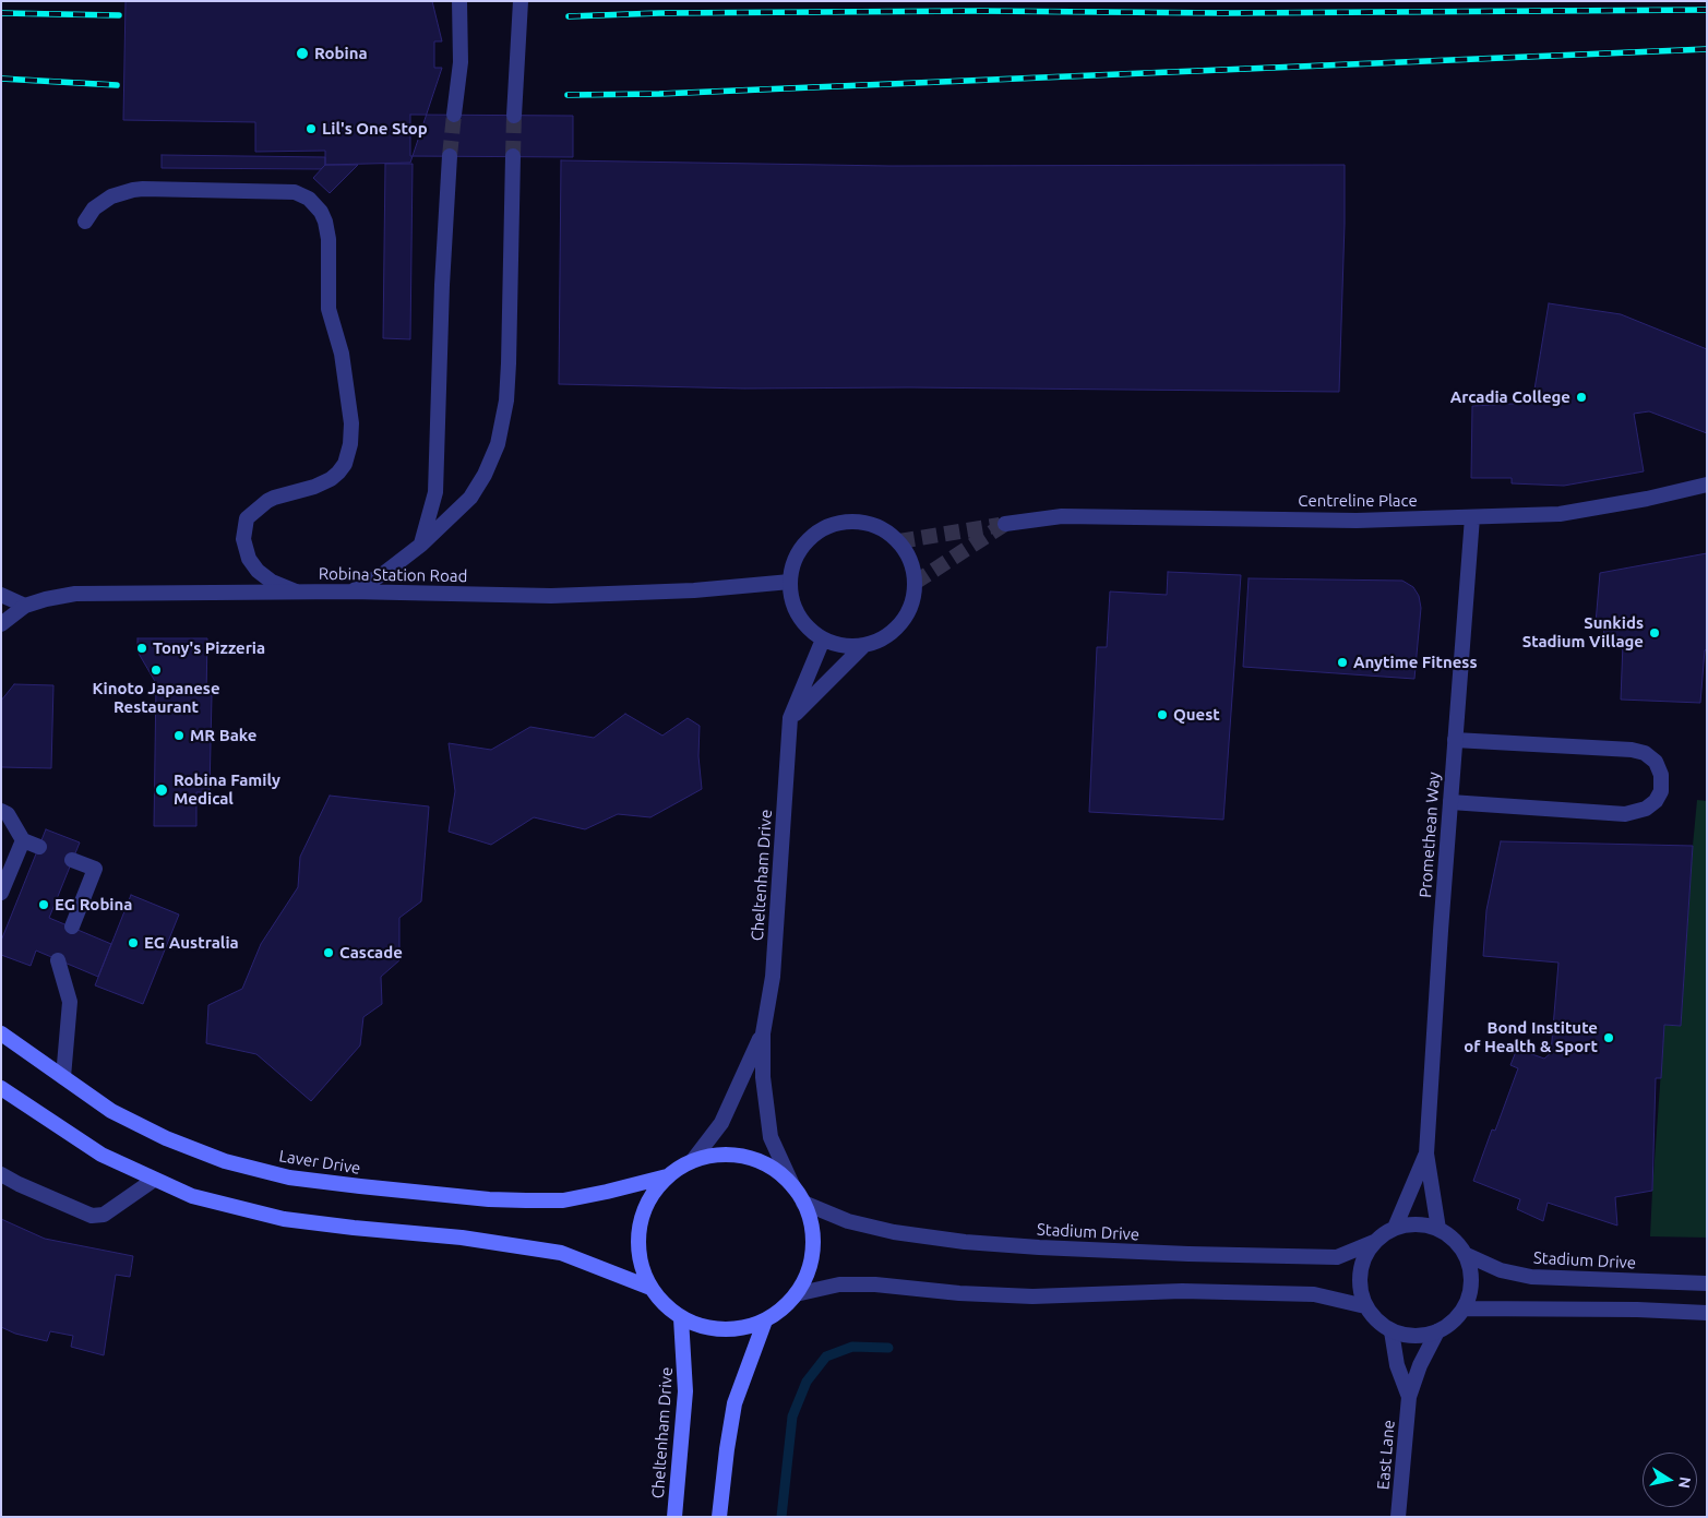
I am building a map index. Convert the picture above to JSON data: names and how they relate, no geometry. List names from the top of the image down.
{
  "streets": {
    "main road": ["Cheltenham Drive", "Laver Drive"],
    "street": [
      "Centreline Place",
      "Robina Station Road",
      "Promethean Way",
      "Stadium Drive",
      "East Lane"
    ]
  },
  "crossings": [
    ["Centreline Place", "Promethean Way"],
    ["Robina Station Road", "Cheltenham Drive"],
    ["Cheltenham Drive", "Laver Drive"],
    ["Cheltenham Drive", "Stadium Drive"],
    ["Laver Drive", "Stadium Drive"]
  ],
  "places": [
    "Robina",
    "Lil's One Stop",
    "Arcadia College",
    "Sunkids Stadium Village",
    "Tony's Pizzeria",
    "Anytime Fitness",
    "Kinoto Japanese Restaurant",
    "Quest",
    "MR Bake",
    "Robina Family Medical",
    "EG Robina",
    "EG Australia",
    "Cascade",
    "Bond Institute of Health & Sport"
  ],
  "north": "right"
}
